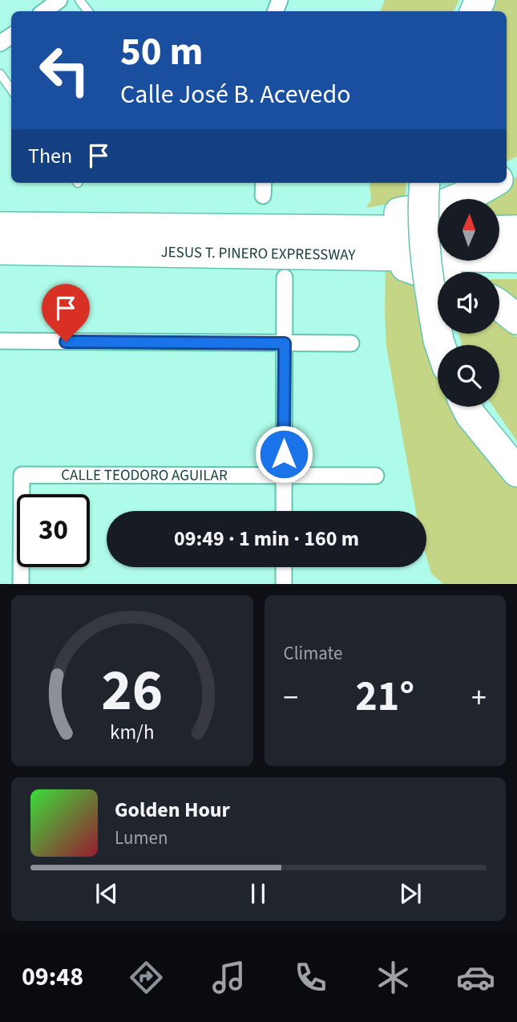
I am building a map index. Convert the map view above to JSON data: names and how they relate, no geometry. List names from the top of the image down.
{
  "streets": {
    "highway": ["JESUS T. PINERO EXPRESSWAY"],
    "street": ["CALLE TEODORO AGUILAR"]
  },
  "north": "top",
  "page": {
    "turn": ["50 m", "Calle José B. Acevedo"],
    "then": "Then",
    "limit": "30",
    "trip": "09:49 · 1 min · 160 m",
    "tile": "Climate",
    "heat": ["−", "21°", "+"],
    "song": ["Golden Hour", "Lumen"],
    "tabs": "09:48",
    "gauge": ["26", "km/h"]
  }
}
